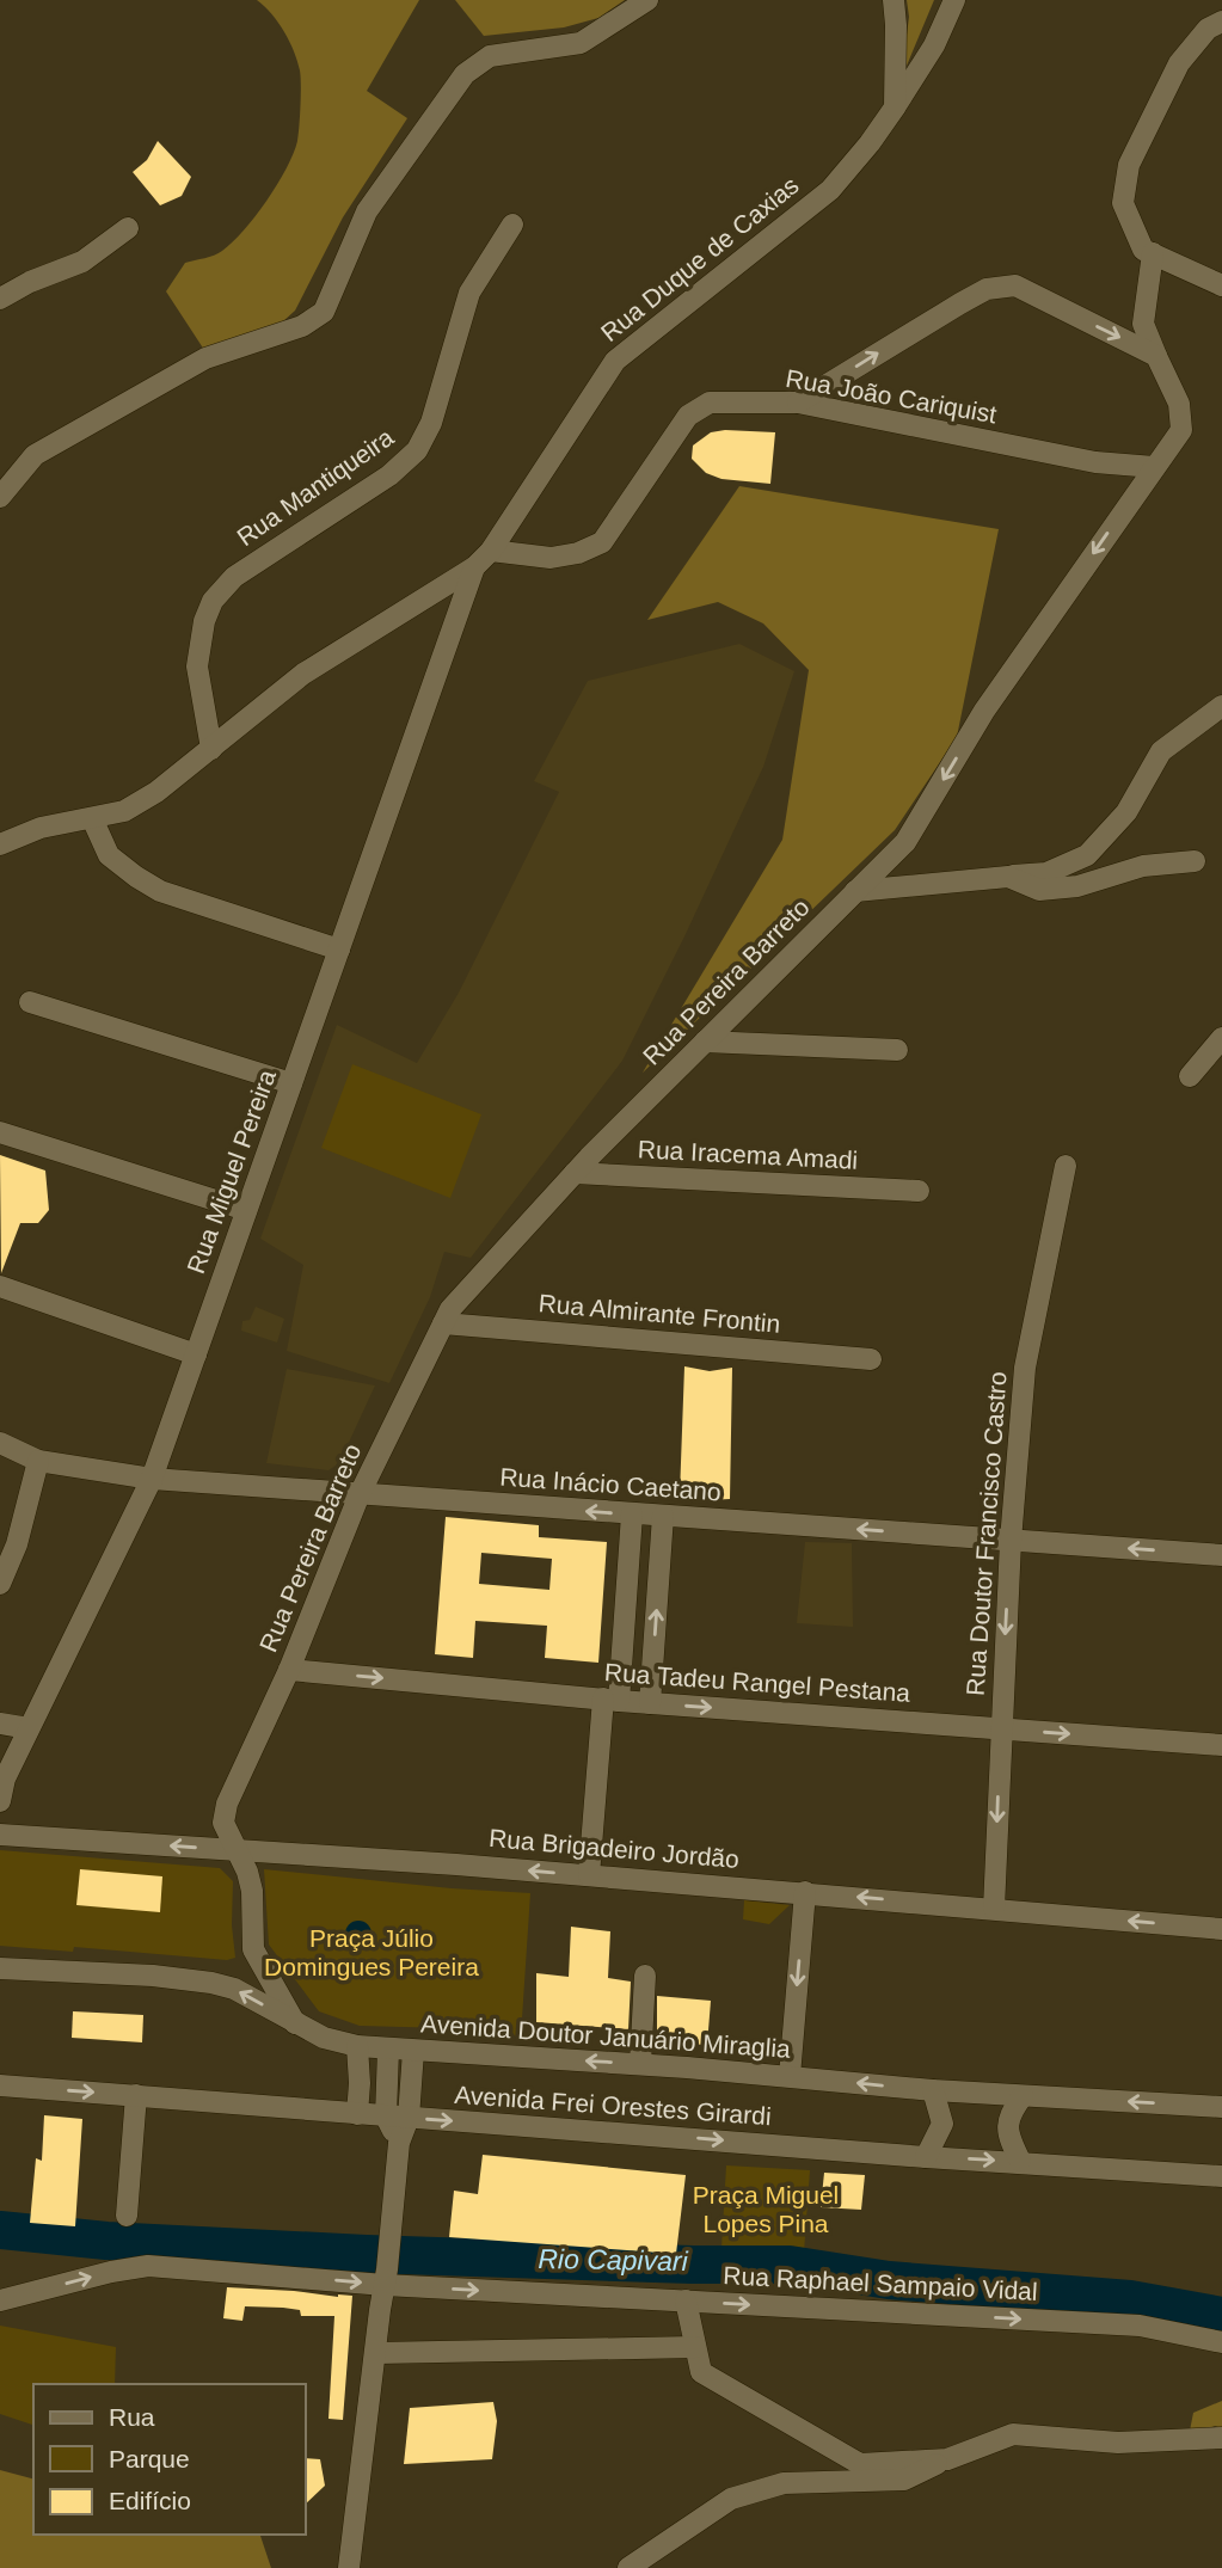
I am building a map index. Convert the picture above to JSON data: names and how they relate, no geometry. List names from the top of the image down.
{
  "streets": {
    "street": [
      "Rua Duque de Caxias",
      "Rua João Cariquist",
      "Rua Mantiqueira",
      "Rua Pereira Barreto",
      "Rua Iracema Amadi",
      "Rua Miguel Pereira",
      "Rua Almirante Frontin",
      "Rua Inácio Caetano",
      "Rua Doutor Francisco Castro",
      "Rua Tadeu Rangel Pestana",
      "Rua Brigadeiro Jordão",
      "Avenida Doutor Januário Miraglia",
      "Avenida Frei Orestes Girardi",
      "Rua Raphael Sampaio Vidal"
    ]
  },
  "crossings": [
    ["Rua Duque de Caxias", "Rua João Cariquist"],
    ["Rua Duque de Caxias", "Rua Miguel Pereira"],
    ["Rua João Cariquist", "Rua Pereira Barreto"],
    ["Rua João Cariquist", "Rua Miguel Pereira"],
    ["Rua Pereira Barreto", "Rua Iracema Amadi"],
    ["Rua Pereira Barreto", "Rua Almirante Frontin"],
    ["Rua Pereira Barreto", "Rua Inácio Caetano"],
    ["Rua Pereira Barreto", "Rua Tadeu Rangel Pestana"],
    ["Rua Pereira Barreto", "Rua Brigadeiro Jordão"],
    ["Rua Pereira Barreto", "Avenida Doutor Januário Miraglia"],
    ["Rua Miguel Pereira", "Rua Inácio Caetano"],
    ["Rua Inácio Caetano", "Rua Doutor Francisco Castro"],
    ["Rua Doutor Francisco Castro", "Rua Tadeu Rangel Pestana"],
    ["Rua Doutor Francisco Castro", "Rua Brigadeiro Jordão"]
  ],
  "one_way": [
    "Rua Inácio Caetano",
    "Rua Doutor Francisco Castro",
    "Rua Tadeu Rangel Pestana",
    "Rua Brigadeiro Jordão",
    "Avenida Doutor Januário Miraglia",
    "Avenida Frei Orestes Girardi"
  ],
  "water": ["Rio Capivari"],
  "parks": ["Praça Júlio Domingues Pereira", "Praça Miguel Lopes Pina"],
  "legend": ["Rua", "Parque", "Edifício"]
}
